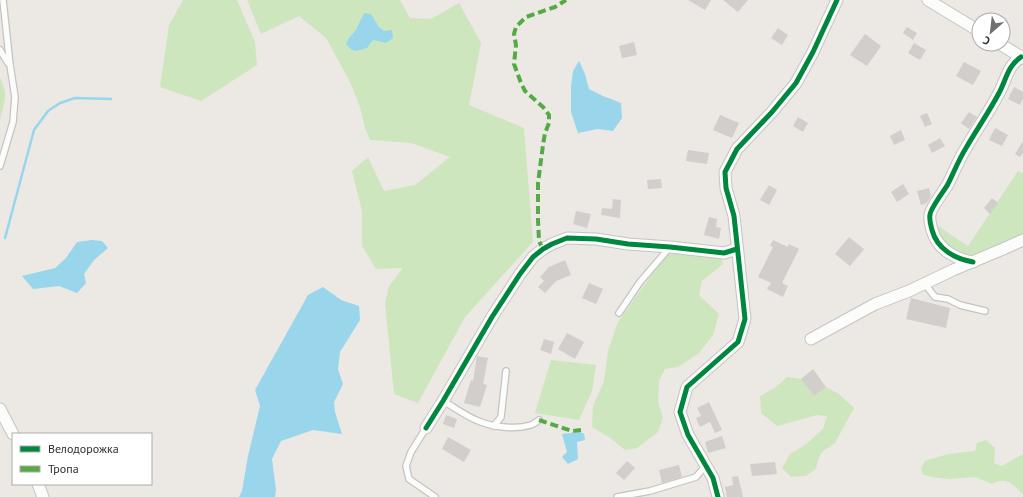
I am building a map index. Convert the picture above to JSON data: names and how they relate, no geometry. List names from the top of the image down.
{
  "legend": ["Велодорожка", "Тропа"],
  "north": "bottom left"
}
